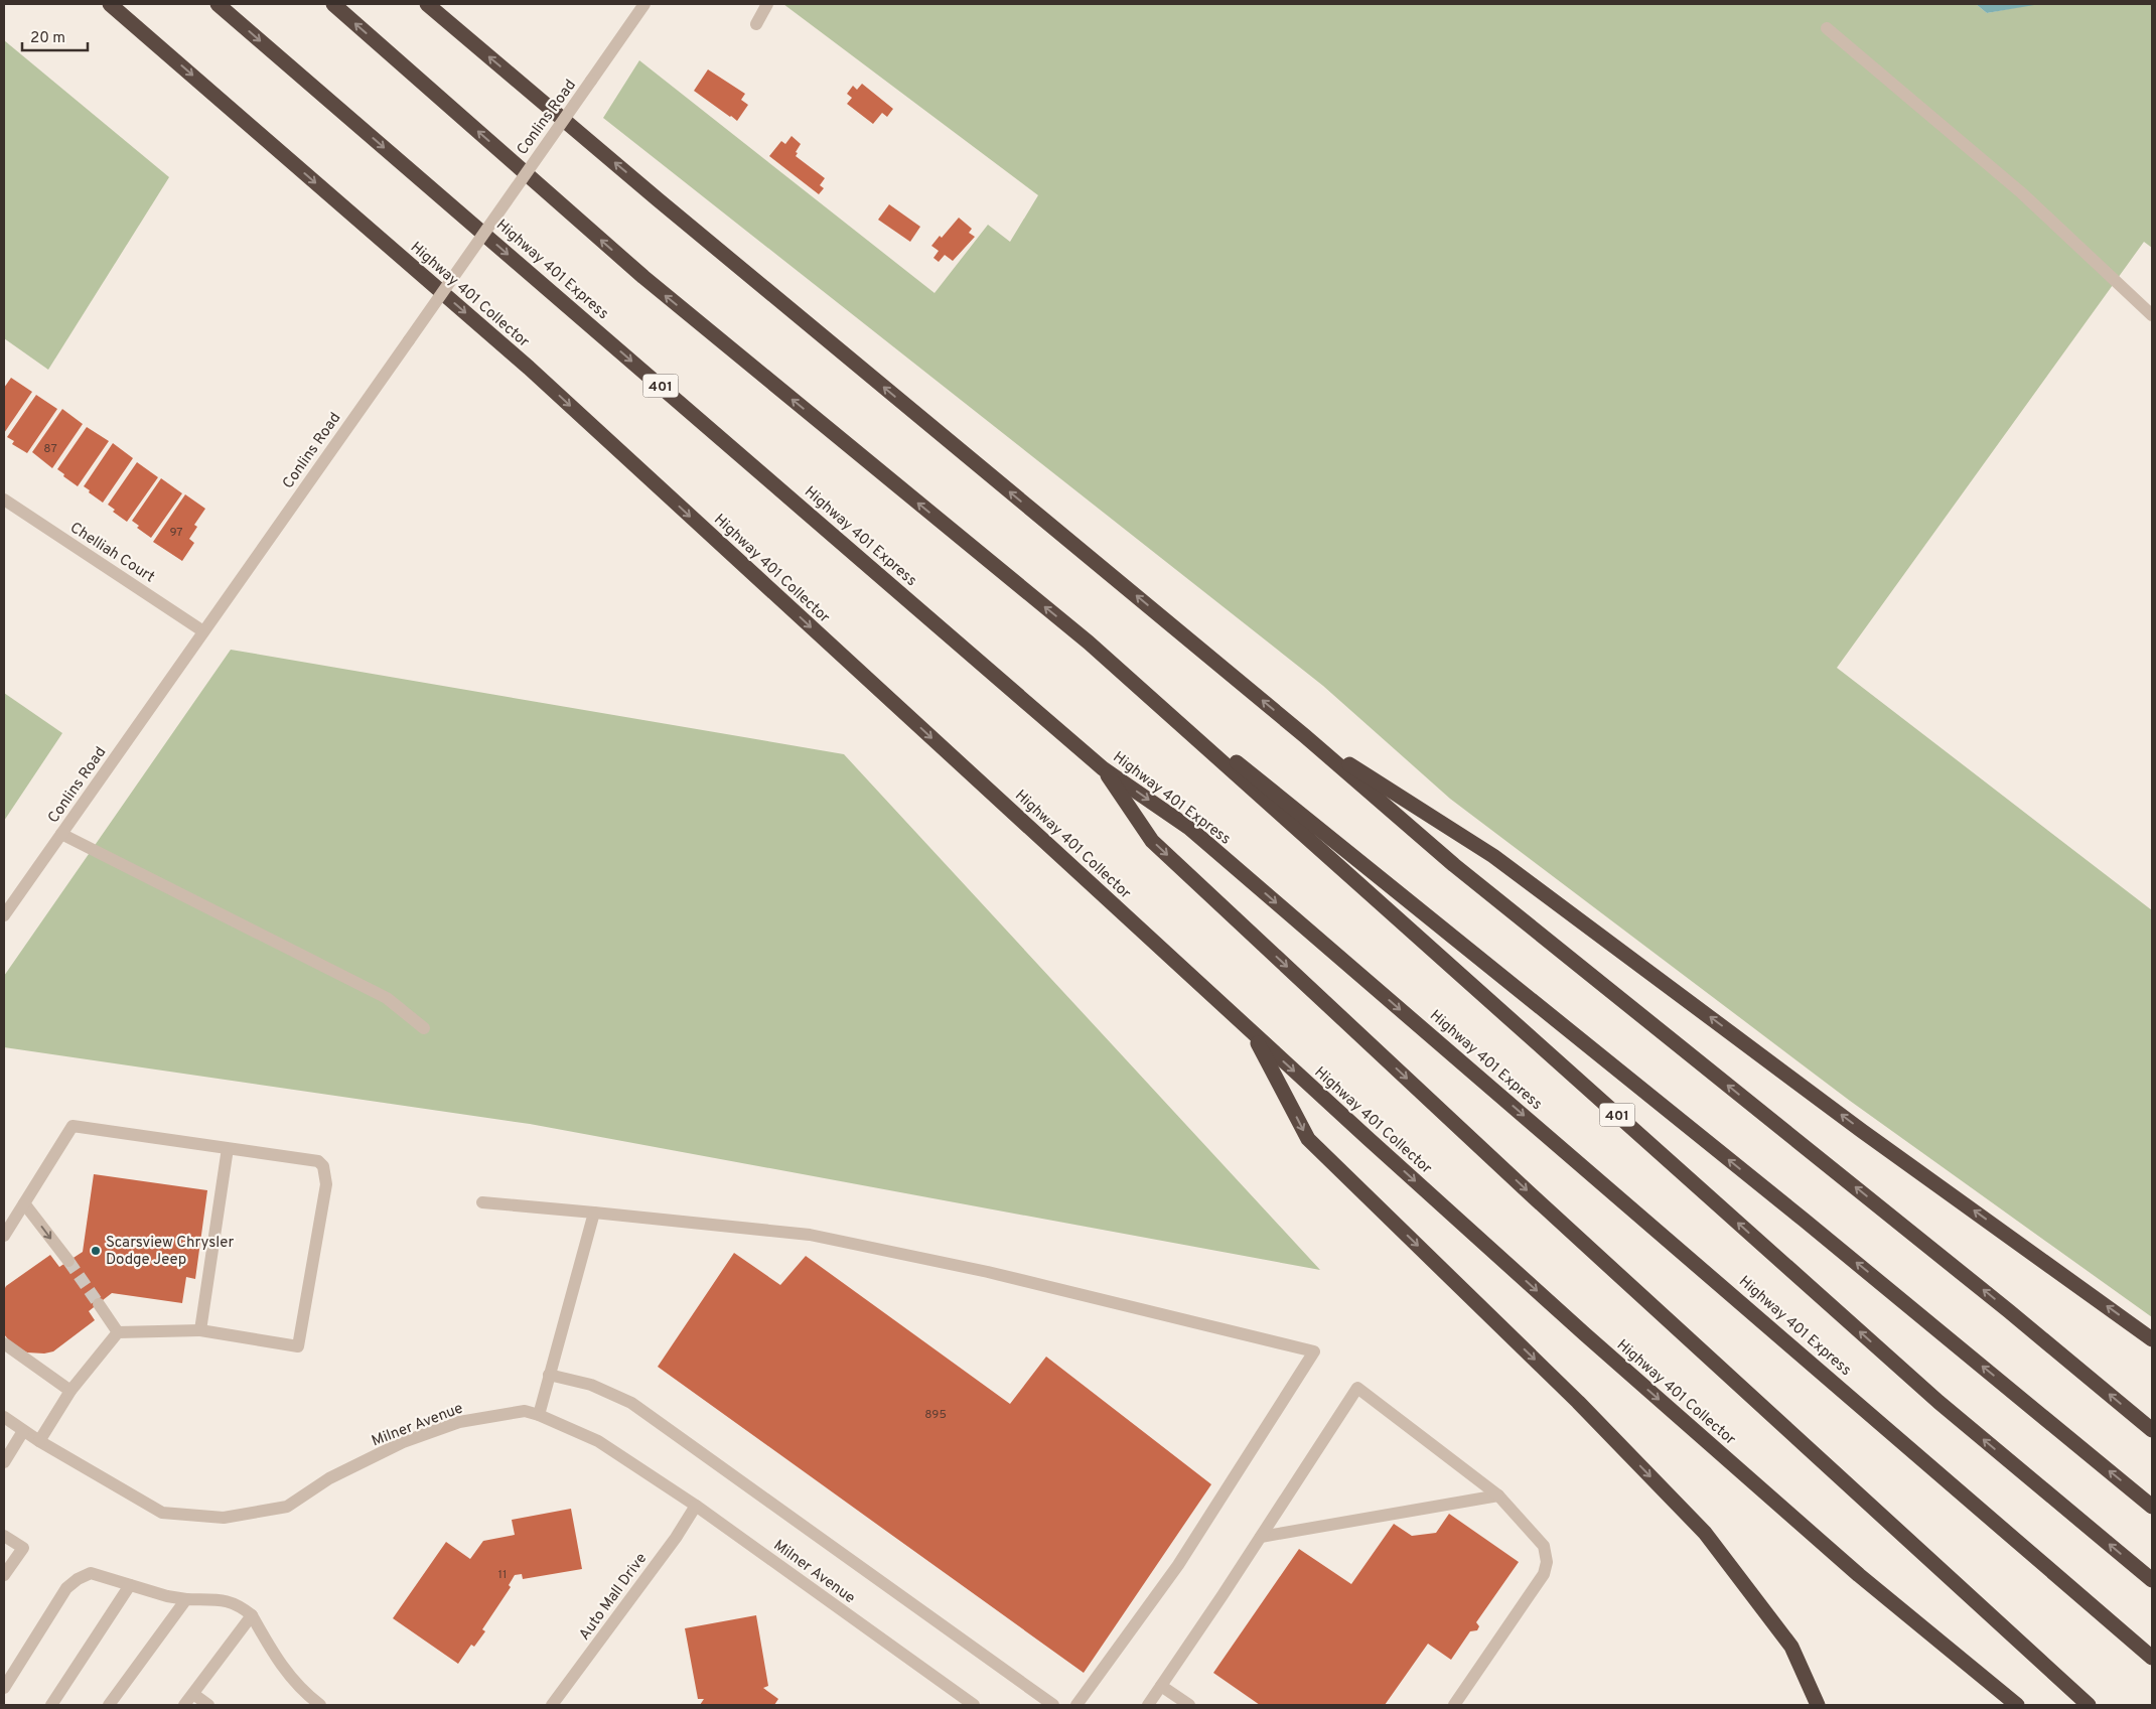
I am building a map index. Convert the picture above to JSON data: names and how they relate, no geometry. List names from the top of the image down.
{
  "streets": {
    "highway": ["Highway 401 Express", "Highway 401 Collector", "401"],
    "street": [
      "Conlins Road",
      "Chelliah Court",
      "Milner Avenue",
      "Auto Mall Drive"
    ]
  },
  "crossings": [
    ["Conlins Road", "Chelliah Court"],
    ["Milner Avenue", "Auto Mall Drive"]
  ],
  "places": ["Scarsview Chrysler Dodge Jeep"],
  "house_numbers": [
    "87",
    "97",
    "895",
    "11"
  ],
  "scale_bar": "20 m"
}
